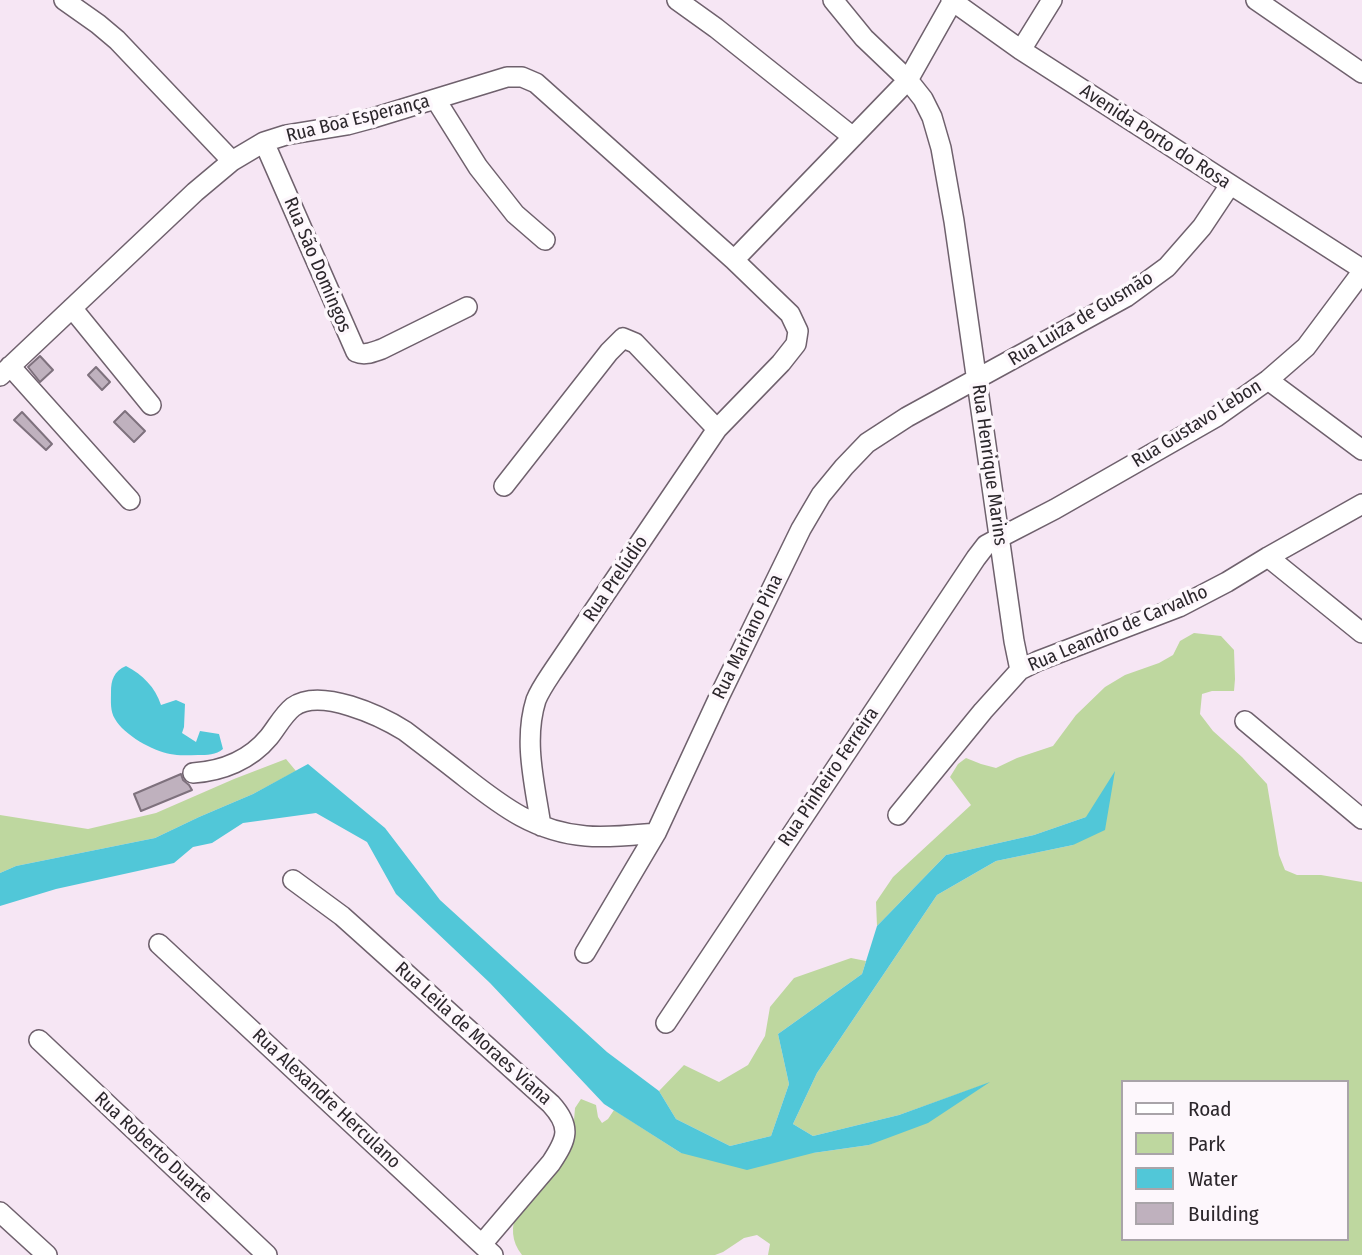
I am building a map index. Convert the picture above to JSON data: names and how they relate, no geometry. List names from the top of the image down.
{
  "streets": {
    "street": [
      "Rua Boa Esperança",
      "Avenida Porto do Rosa",
      "Rua São Domingos",
      "Rua Luiza de Gusmão",
      "Rua Gustavo Lebon",
      "Rua Henrique Marins",
      "Rua Prelúdio",
      "Rua Leandro de Carvalho",
      "Rua Mariano Pina",
      "Rua Pinheiro Ferreira",
      "Rua Leila de Moraes Viana",
      "Rua Alexandre Herculano",
      "Rua Roberto Duarte"
    ]
  },
  "crossings": [
    ["Rua Boa Esperança", "Rua São Domingos"],
    ["Rua Boa Esperança", "Rua Prelúdio"],
    ["Avenida Porto do Rosa", "Rua Luiza de Gusmão"],
    ["Avenida Porto do Rosa", "Rua Gustavo Lebon"],
    ["Rua Luiza de Gusmão", "Rua Henrique Marins"],
    ["Rua Luiza de Gusmão", "Rua Mariano Pina"],
    ["Rua Gustavo Lebon", "Rua Henrique Marins"],
    ["Rua Gustavo Lebon", "Rua Pinheiro Ferreira"],
    ["Rua Henrique Marins", "Rua Leandro de Carvalho"],
    ["Rua Henrique Marins", "Rua Mariano Pina"],
    ["Rua Henrique Marins", "Rua Pinheiro Ferreira"],
    ["Rua Leila de Moraes Viana", "Rua Alexandre Herculano"]
  ],
  "legend": [
    "Road",
    "Park",
    "Water",
    "Building"
  ]
}
